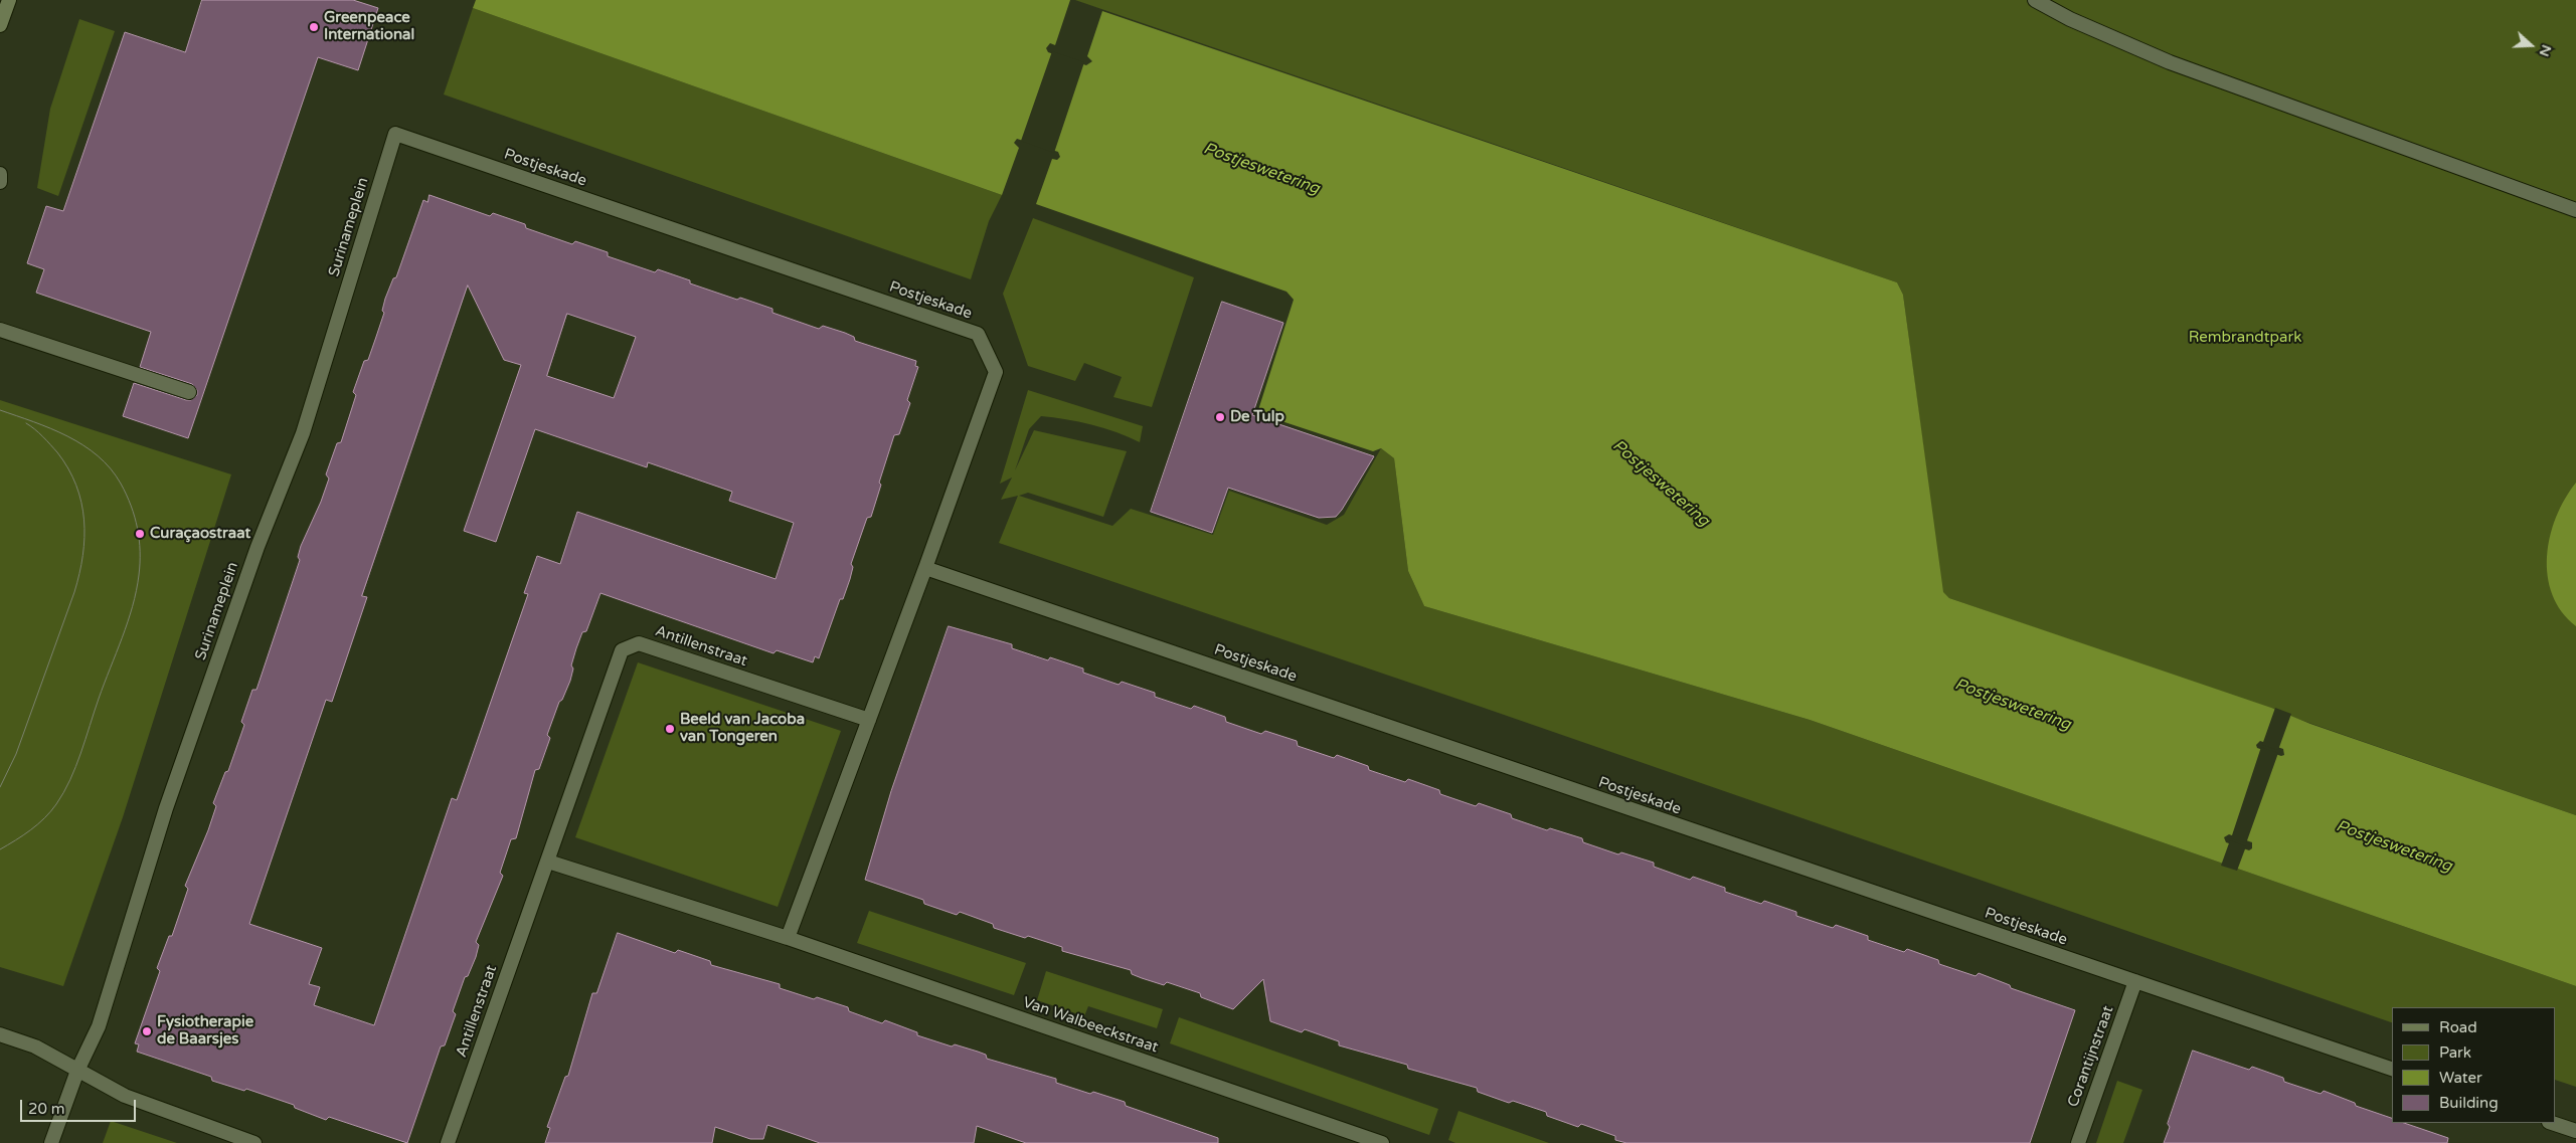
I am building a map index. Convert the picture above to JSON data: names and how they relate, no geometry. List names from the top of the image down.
{
  "streets": {
    "street": [
      "Postjeskade",
      "Surinameplein",
      "Antillenstraat",
      "Van Walbeeckstraat",
      "Corantijnstraat"
    ]
  },
  "crossings": [
    ["Postjeskade", "Surinameplein"],
    ["Postjeskade", "Corantijnstraat"]
  ],
  "water": ["Postjeswetering"],
  "parks": ["Rembrandtpark"],
  "places": [
    "Greenpeace International",
    "De Tulp",
    "Curaçaostraat",
    "Beeld van Jacoba van Tongeren",
    "Fysiotherapie de Baarsjes"
  ],
  "legend": [
    "Road",
    "Park",
    "Water",
    "Building"
  ],
  "scale_bar": "20 m",
  "north": "right"
}
